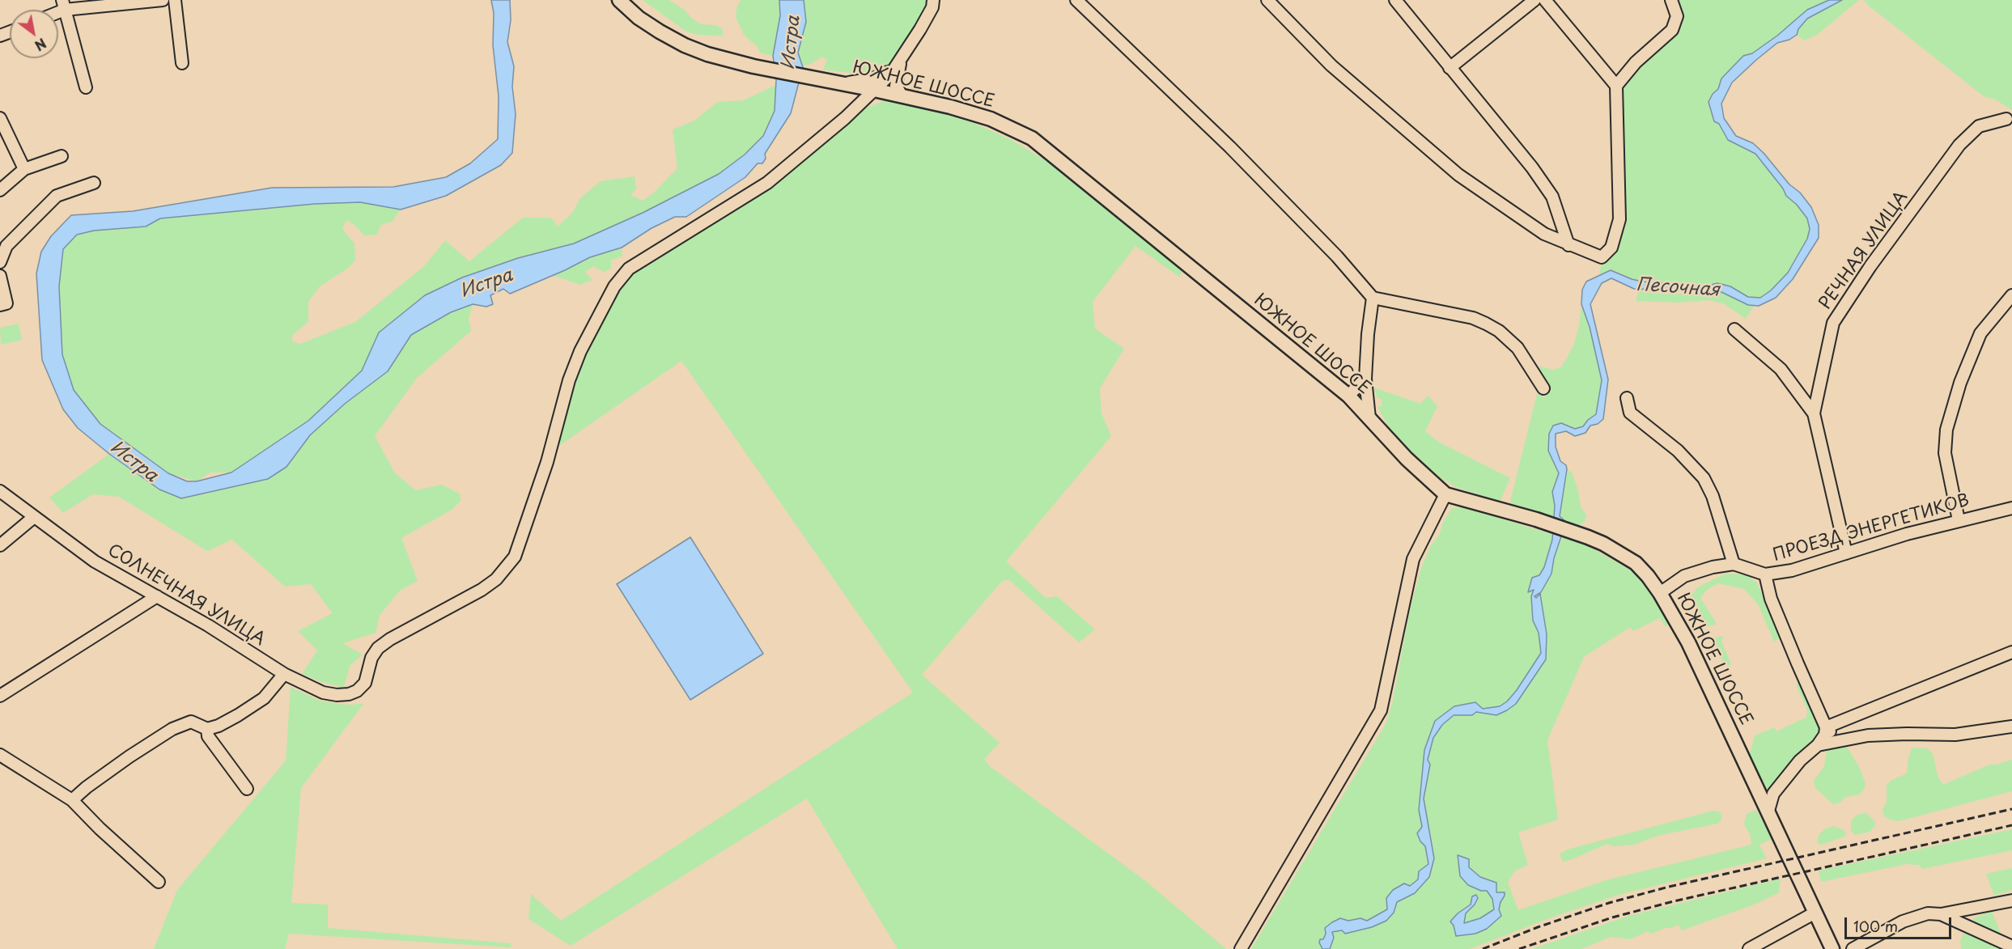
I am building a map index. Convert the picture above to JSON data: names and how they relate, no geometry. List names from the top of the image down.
{
  "streets": {
    "main road": ["ЮЖНОЕ ШОССЕ"],
    "street": ["РЕЧНАЯ УЛИЦА", "ПРОЕЗД ЭНЕРГЕТИКОВ", "СОЛНЕЧНАЯ УЛИЦА"]
  },
  "crossings": [
    ["ЮЖНОЕ ШОССЕ", "ПРОЕЗД ЭНЕРГЕТИКОВ"],
    ["РЕЧНАЯ УЛИЦА", "ПРОЕЗД ЭНЕРГЕТИКОВ"]
  ],
  "water": ["Истра", "Песочная"],
  "scale_bar": "100 m",
  "north": "bottom right"
}
